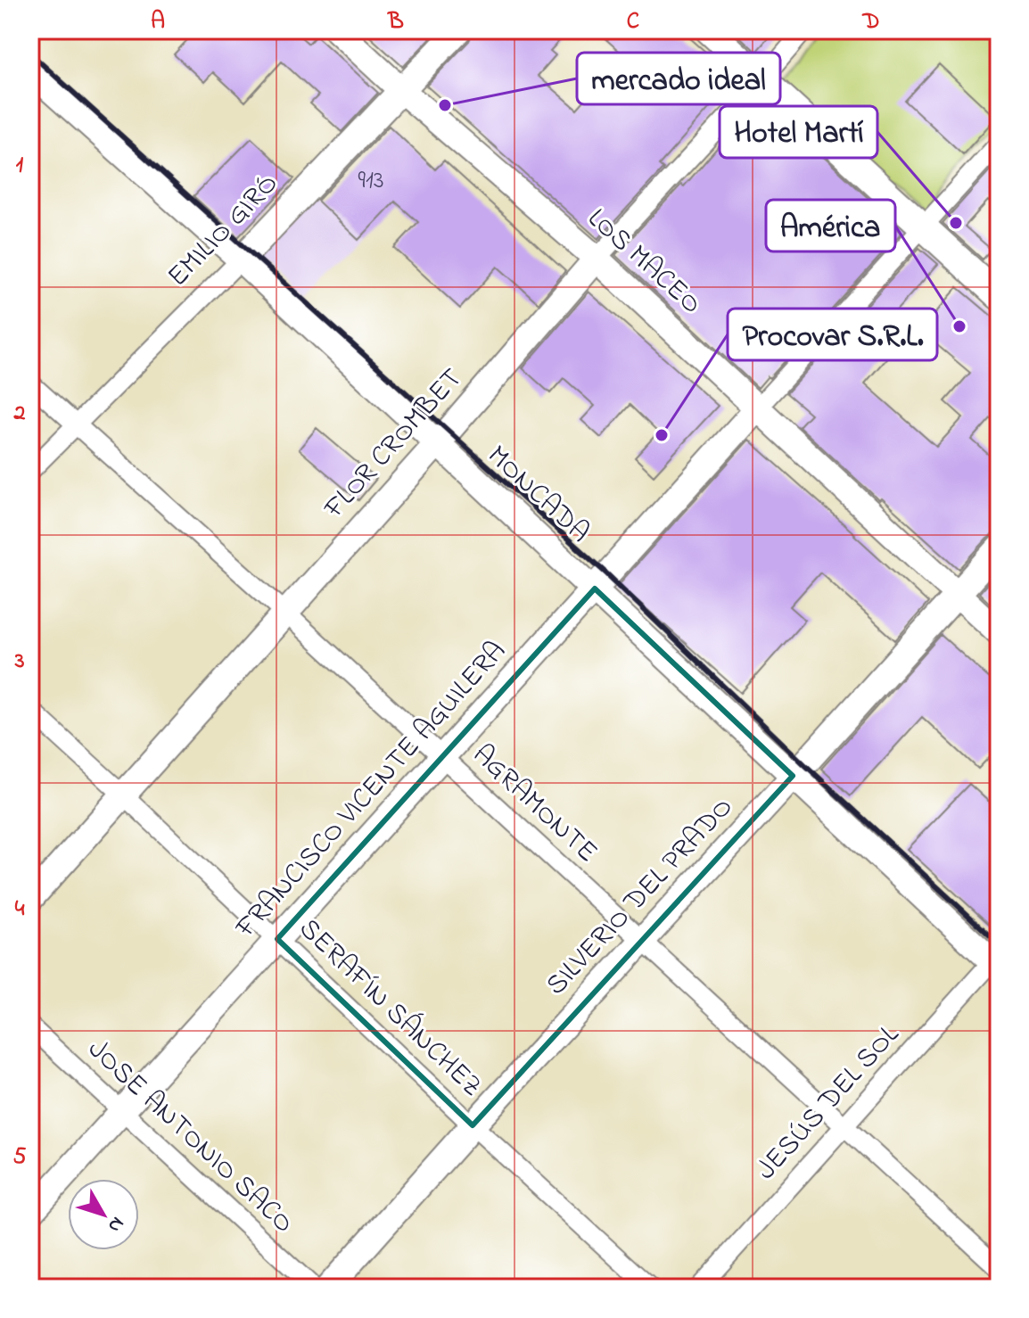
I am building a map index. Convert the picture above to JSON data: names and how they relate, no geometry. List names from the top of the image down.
{
  "streets": {
    "main road": [
      "EMILIO GIRÓ",
      "LOS MACEO",
      "FLOR CROMBET",
      "MONCADA",
      "FRANCISCO VICENTE AGUILERA",
      "SILVERIO DEL PRADO"
    ],
    "street": [
      "AGRAMONTE",
      "SERAFÍN SÁNCHEZ",
      "JESÚS DEL SOL",
      "JOSE ANTONIO SACO"
    ]
  },
  "crossings": [
    ["EMILIO GIRÓ", "LOS MACEO"],
    ["EMILIO GIRÓ", "MONCADA"],
    ["EMILIO GIRÓ", "AGRAMONTE"],
    ["LOS MACEO", "FLOR CROMBET"],
    ["LOS MACEO", "FRANCISCO VICENTE AGUILERA"],
    ["LOS MACEO", "SILVERIO DEL PRADO"],
    ["FLOR CROMBET", "MONCADA"],
    ["FLOR CROMBET", "AGRAMONTE"],
    ["FLOR CROMBET", "SERAFÍN SÁNCHEZ"],
    ["MONCADA", "FRANCISCO VICENTE AGUILERA"],
    ["MONCADA", "SILVERIO DEL PRADO"],
    ["MONCADA", "JESÚS DEL SOL"],
    ["FRANCISCO VICENTE AGUILERA", "AGRAMONTE"],
    ["FRANCISCO VICENTE AGUILERA", "SERAFÍN SÁNCHEZ"],
    ["FRANCISCO VICENTE AGUILERA", "JOSE ANTONIO SACO"],
    ["AGRAMONTE", "SILVERIO DEL PRADO"],
    ["AGRAMONTE", "JESÚS DEL SOL"],
    ["SILVERIO DEL PRADO", "SERAFÍN SÁNCHEZ"]
  ],
  "places": [
    "mercado ideal",
    "Hotel Martí",
    "América",
    "Procovar S.R.L."
  ],
  "house_numbers": ["913"],
  "north": "bottom right",
  "grid": {
    "columns": [
      "A",
      "B",
      "C",
      "D"
    ],
    "rows": [
      "1",
      "2",
      "3",
      "4",
      "5"
    ]
  }
}
